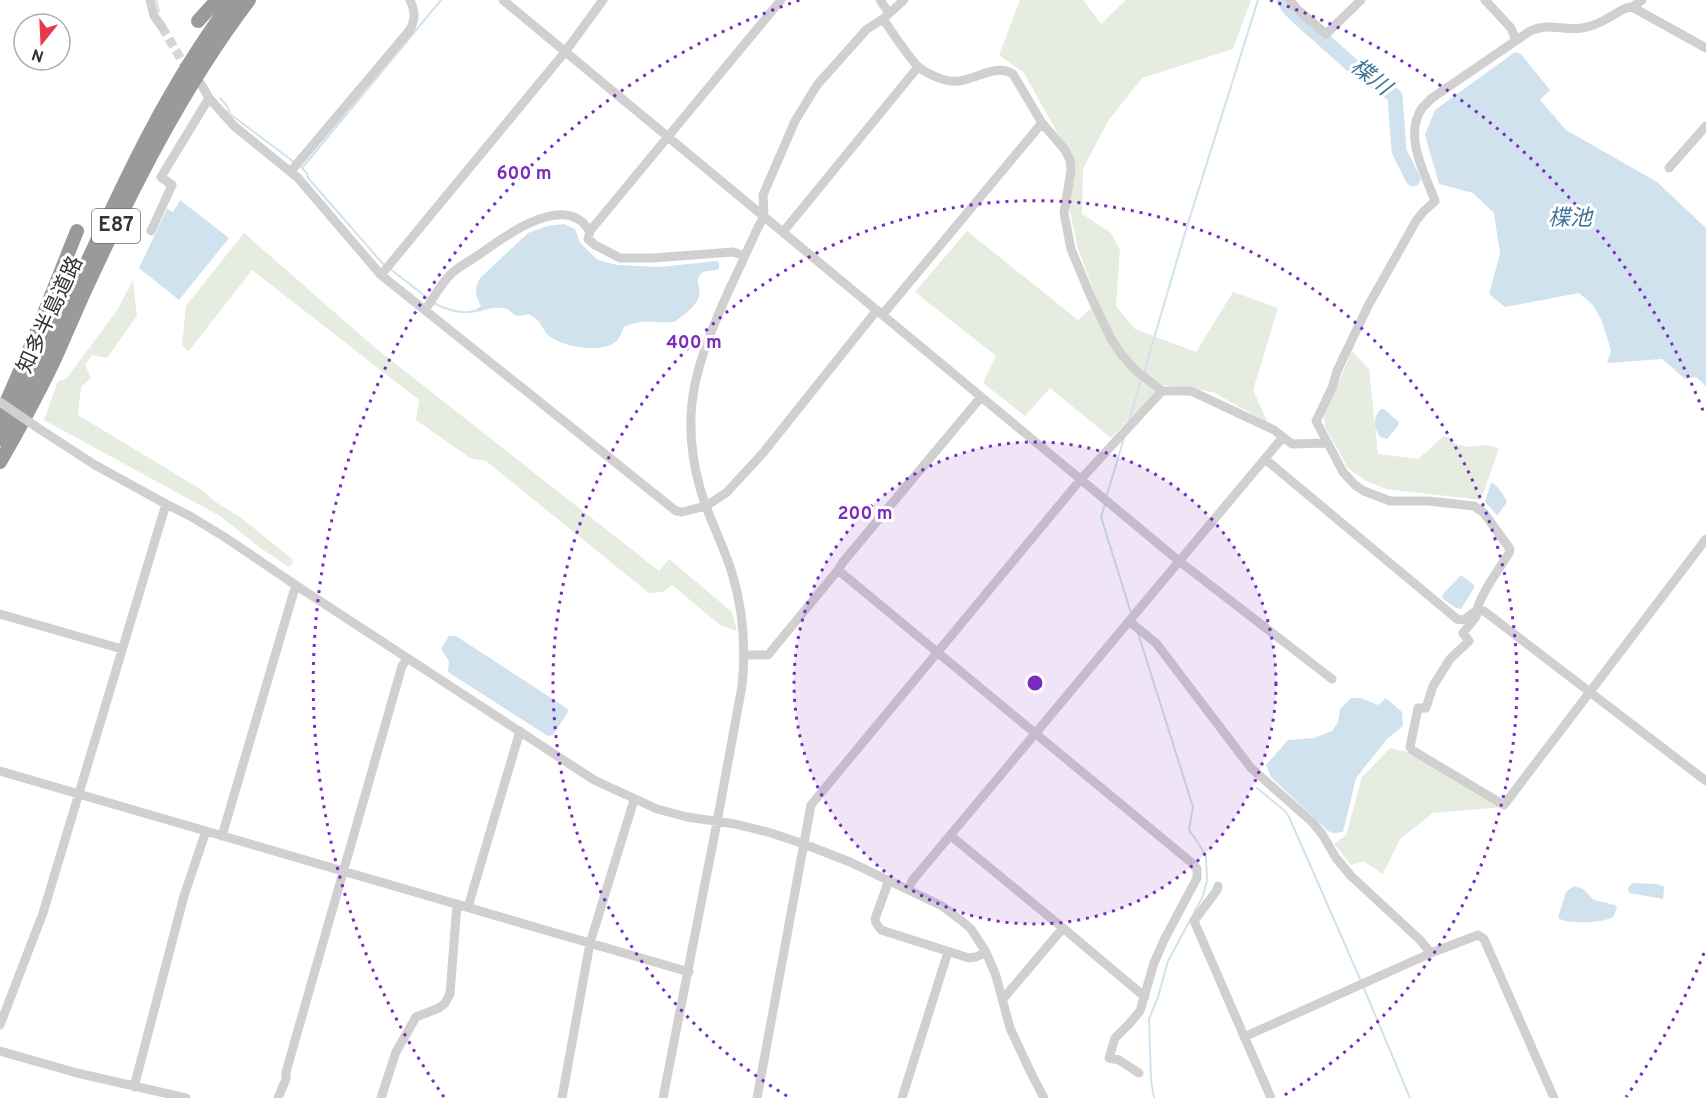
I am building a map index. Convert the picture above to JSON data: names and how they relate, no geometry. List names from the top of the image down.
{
  "streets": {
    "highway": ["E87", "知多半島道路"]
  },
  "water": ["楪川", "楪池"],
  "north": "bottom",
  "rings": ["600 m", "400 m", "200 m"]
}
